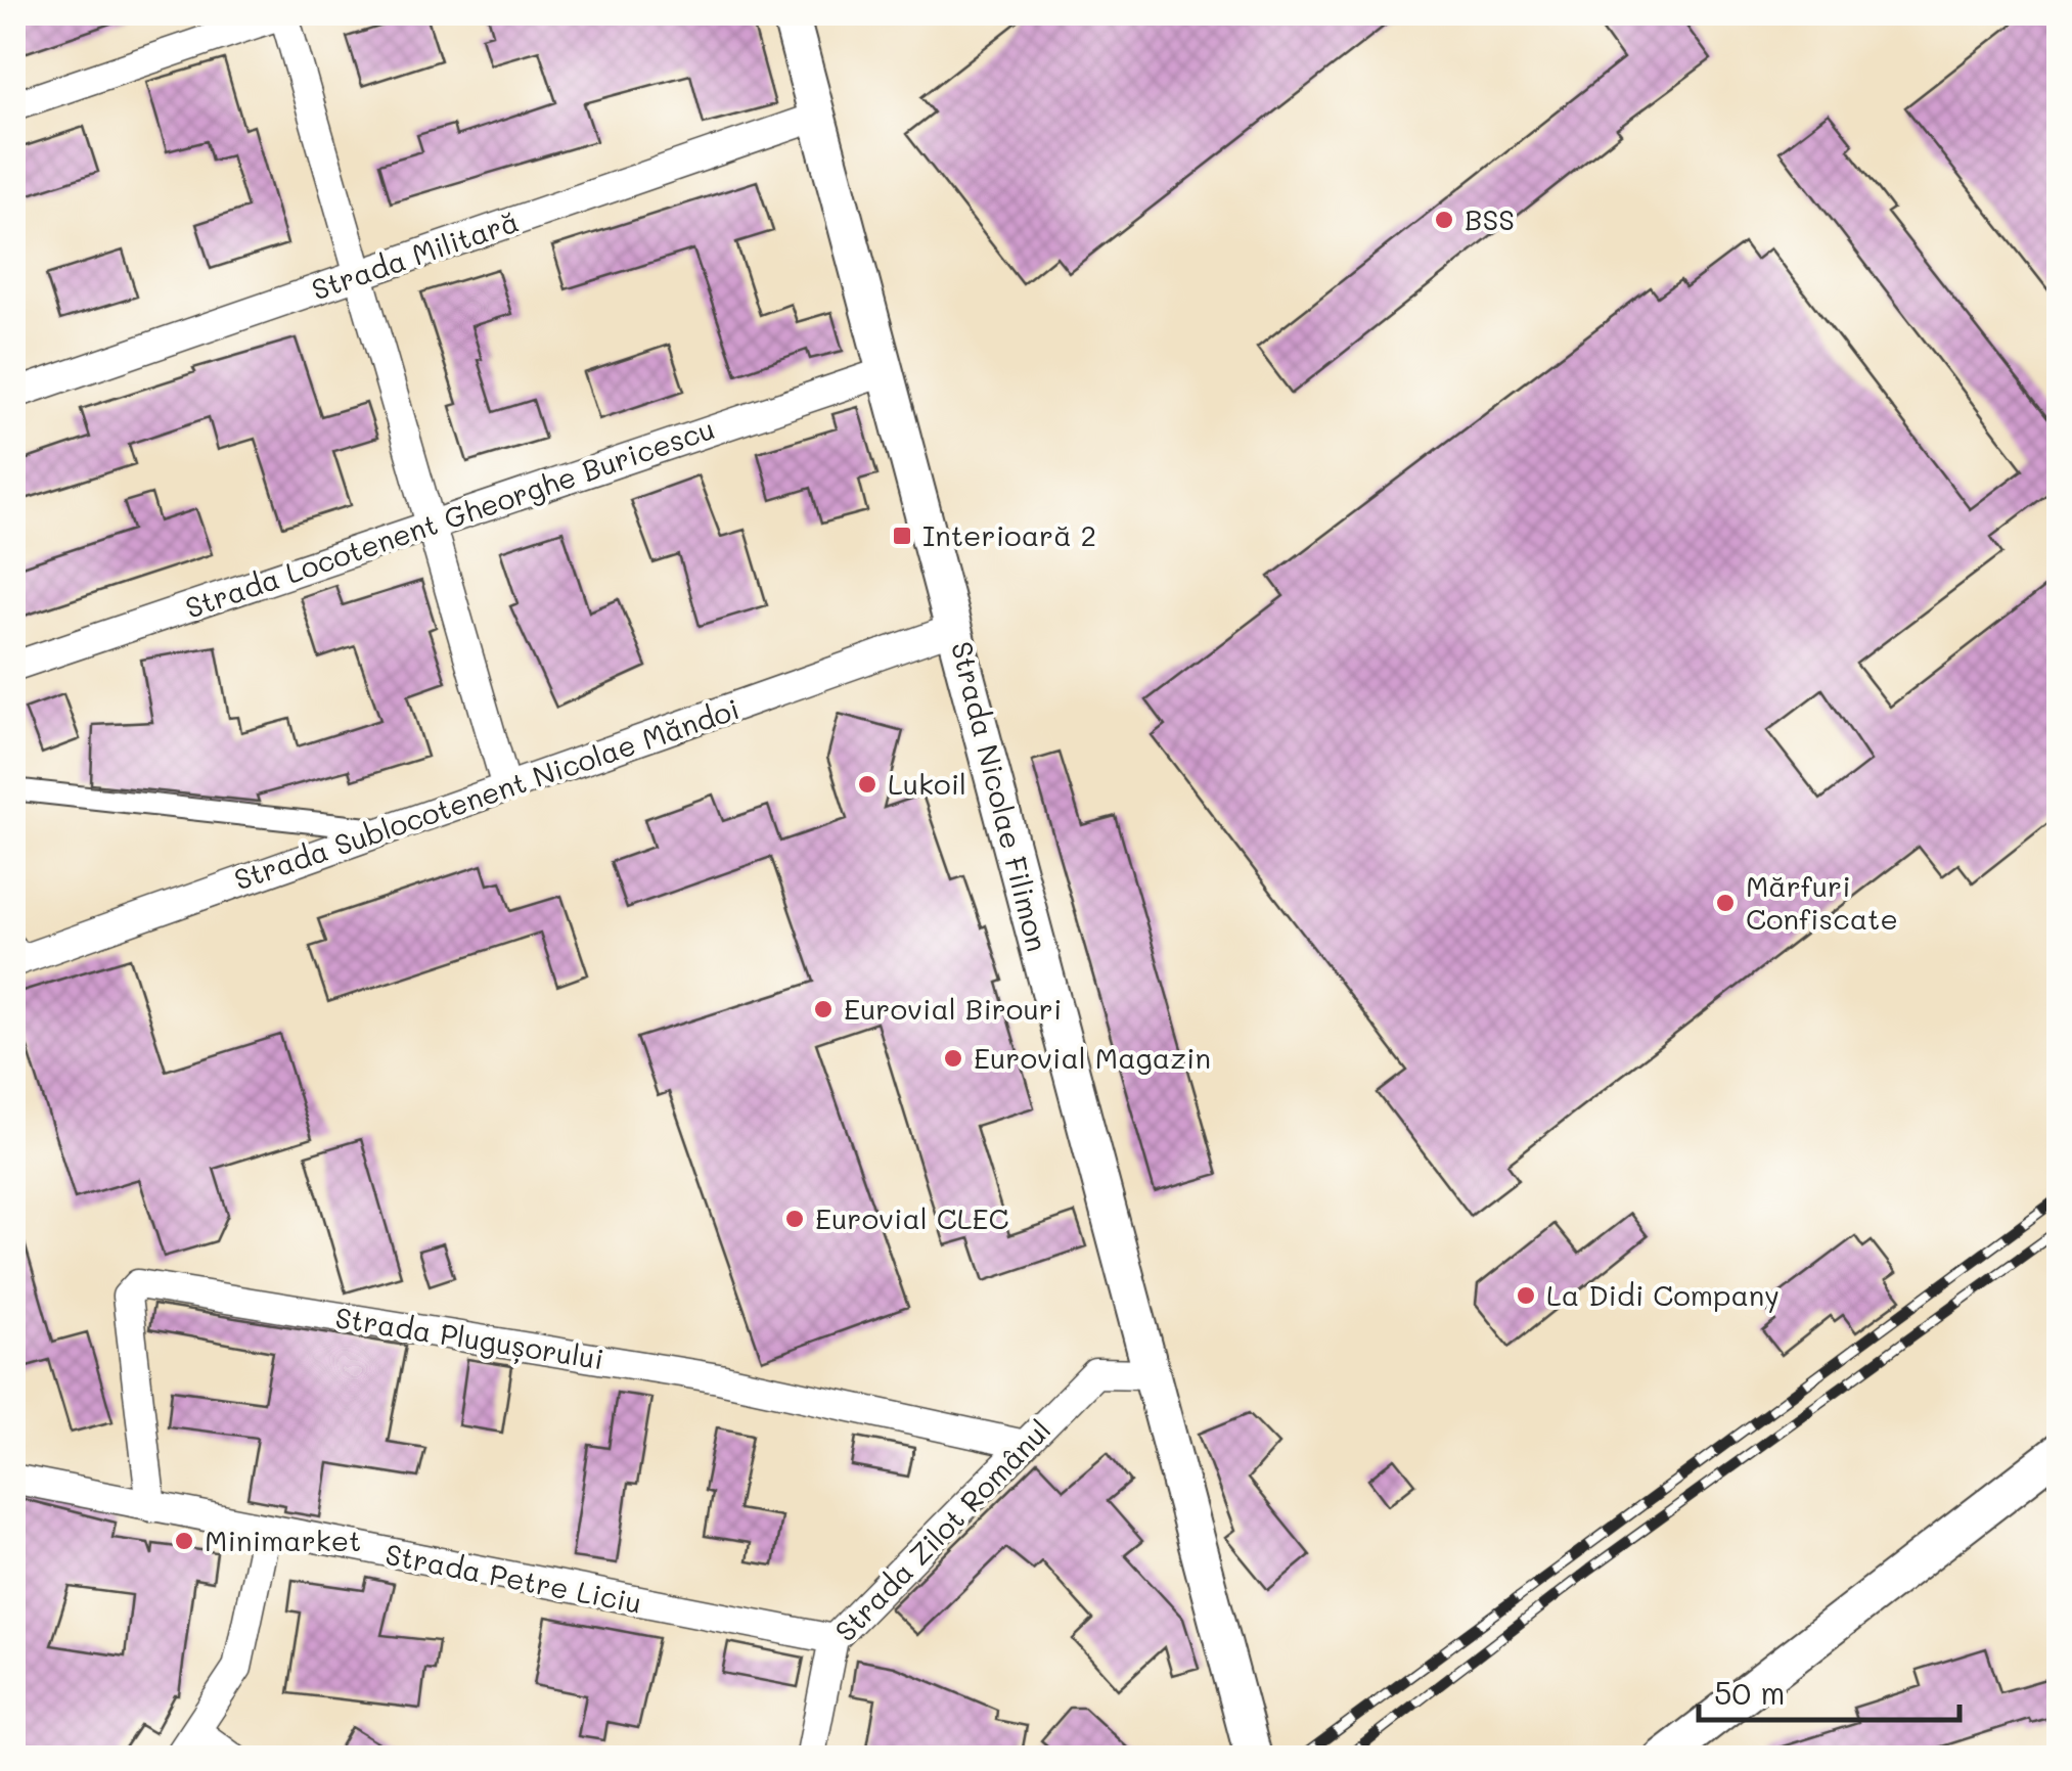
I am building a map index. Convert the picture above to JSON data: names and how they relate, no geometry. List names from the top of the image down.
{
  "streets": {
    "street": [
      "Strada Militară",
      "Strada Locotenent Gheorghe Buricescu",
      "Strada Sublocotenent Nicolae Măndoi",
      "Strada Nicolae Filimon",
      "Strada Plugușorului",
      "Strada Zilot Românul",
      "Strada Petre Liciu"
    ]
  },
  "crossings": [
    ["Strada Militară", "Strada Nicolae Filimon"],
    ["Strada Locotenent Gheorghe Buricescu", "Strada Nicolae Filimon"],
    ["Strada Sublocotenent Nicolae Măndoi", "Strada Nicolae Filimon"],
    ["Strada Nicolae Filimon", "Strada Zilot Românul"],
    ["Strada Plugușorului", "Strada Zilot Românul"],
    ["Strada Plugușorului", "Strada Petre Liciu"],
    ["Strada Zilot Românul", "Strada Petre Liciu"]
  ],
  "places": {
    "other": [
      "BSS",
      "Lukoil",
      "Mărfuri Confiscate",
      "Eurovial Birouri",
      "Eurovial Magazin",
      "Eurovial CLEC",
      "La Didi Company",
      "Minimarket"
    ],
    "transit": ["Interioară 2"]
  },
  "scale_bar": "50 m"
}
